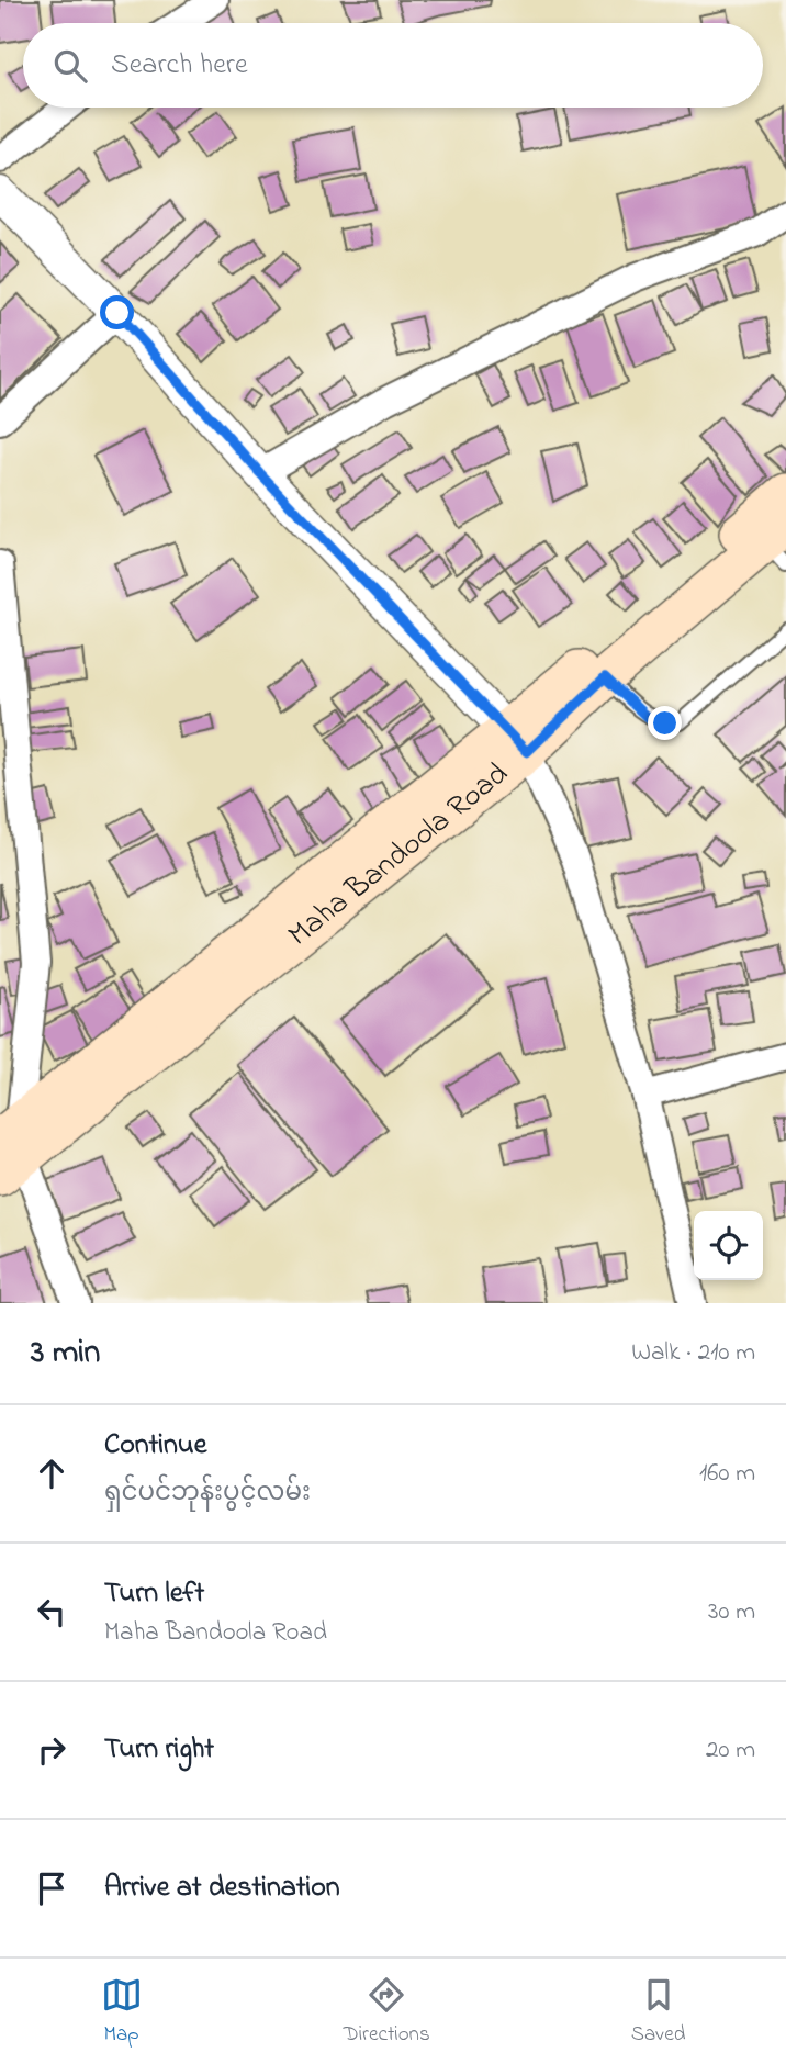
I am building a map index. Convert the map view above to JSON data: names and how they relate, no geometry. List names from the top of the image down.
{
  "streets": {
    "main road": ["Maha Bandoola Road"]
  },
  "page": {
    "search": "Search here",
    "heading": ["3 min", "Walk · 210 m"],
    "list": [
      ["Continue", "ရှင်ပင်ဘုန်းပွင့်လမ်း", "160 m"],
      ["Turn left", "Maha Bandoola Road", "30 m"],
      ["Turn right", "20 m"],
      "Arrive at destination"
    ],
    "nav": ["Map", "Directions", "Saved"]
  }
}
